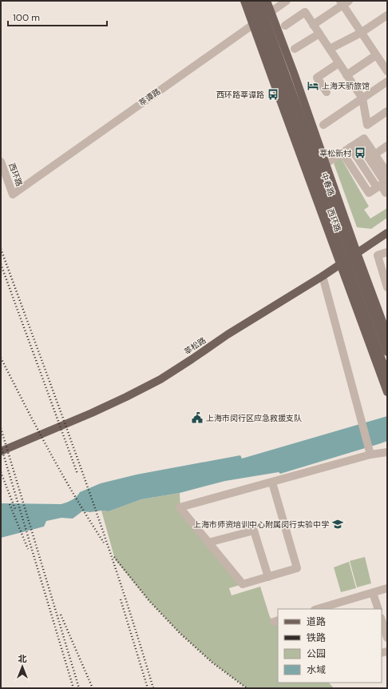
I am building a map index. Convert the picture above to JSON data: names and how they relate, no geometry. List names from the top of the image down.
{
  "streets": {
    "main road": ["西环路", "中春路", "莘松路"],
    "street": ["莘谭路"]
  },
  "crossings": [
    ["莘谭路", "西环路"],
    ["西环路", "莘松路"]
  ],
  "places": {
    "hotel": ["上海天骄旅馆"],
    "bus stop": ["西环路莘谭路", "莘松新村"],
    "public building": ["上海市闵行区应急救援支队"],
    "school or university": ["上海市师资培训中心附属闵行实验中学"]
  },
  "legend": [
    "道路",
    "铁路",
    "公园",
    "水域"
  ],
  "scale_bar": "100 m",
  "north": "top"
}
